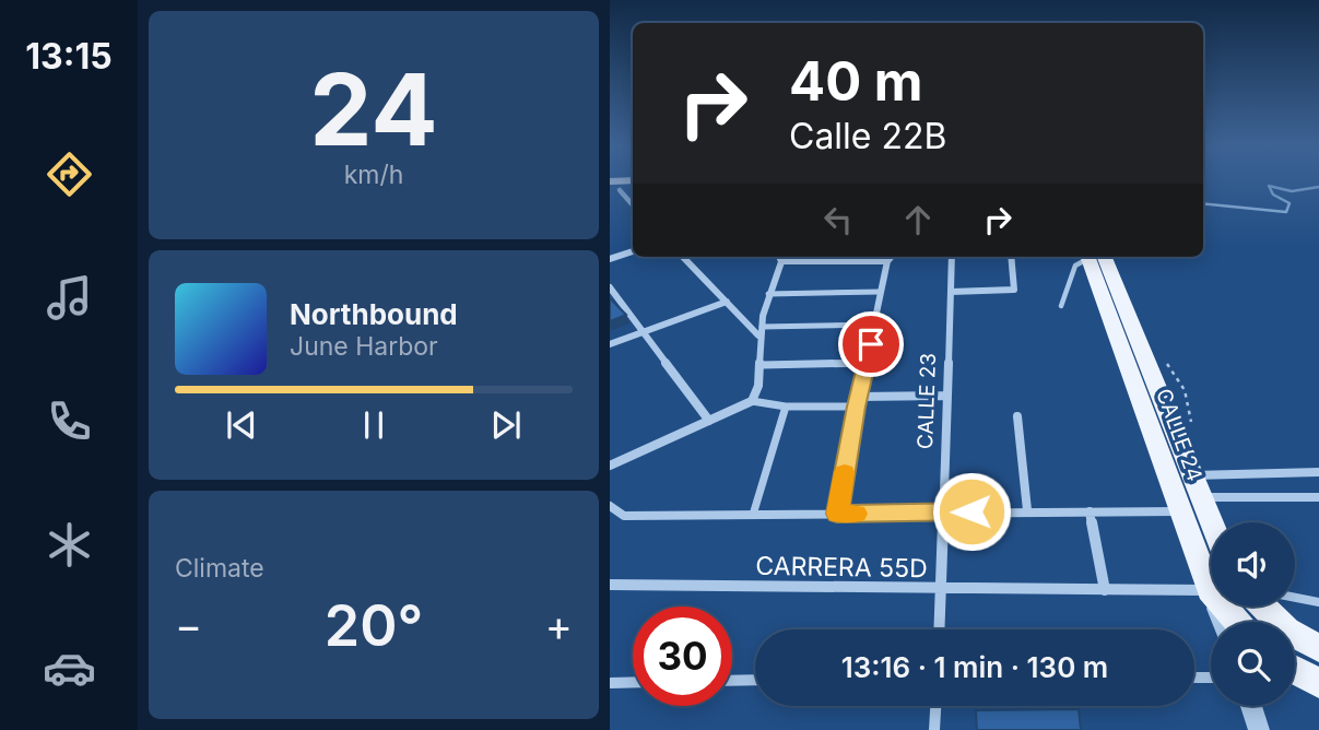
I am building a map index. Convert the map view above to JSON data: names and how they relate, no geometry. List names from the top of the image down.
{
  "streets": {
    "main road": ["CALLE 24"],
    "street": ["CALLE 23", "CARRERA 55D"]
  },
  "crossings": [
    ["CALLE 23", "CARRERA 55D"],
    ["CALLE 24", "CARRERA 55D"]
  ],
  "page": {
    "tabs": "13:15",
    "tile": [
      ["24", "km/h"],
      "Climate"
    ],
    "turn": ["40 m", "Calle 22B"],
    "song": ["Northbound", "June Harbor"],
    "heat": ["−", "20°", "+"],
    "limit": "30",
    "trip": "13:16 · 1 min · 130 m"
  }
}
